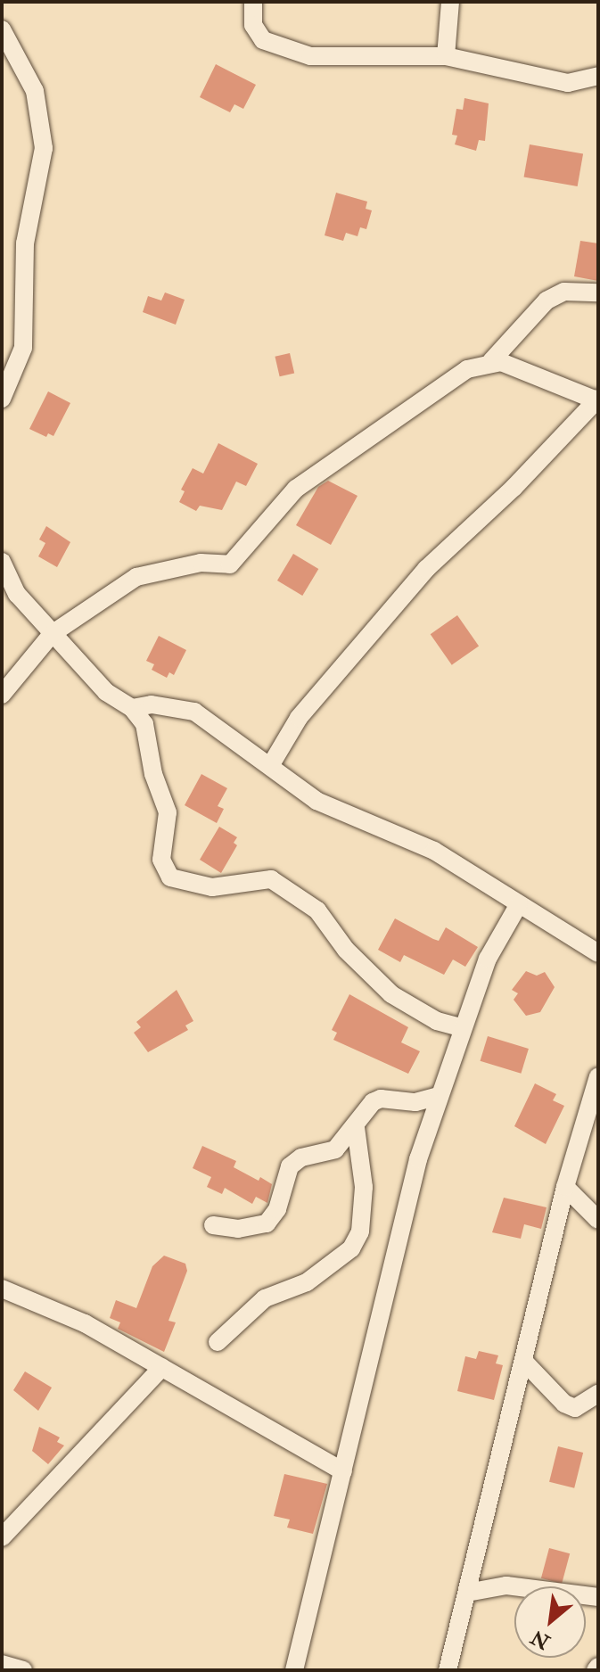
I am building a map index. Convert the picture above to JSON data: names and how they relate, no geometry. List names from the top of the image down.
{
  "north": "bottom left"
}
